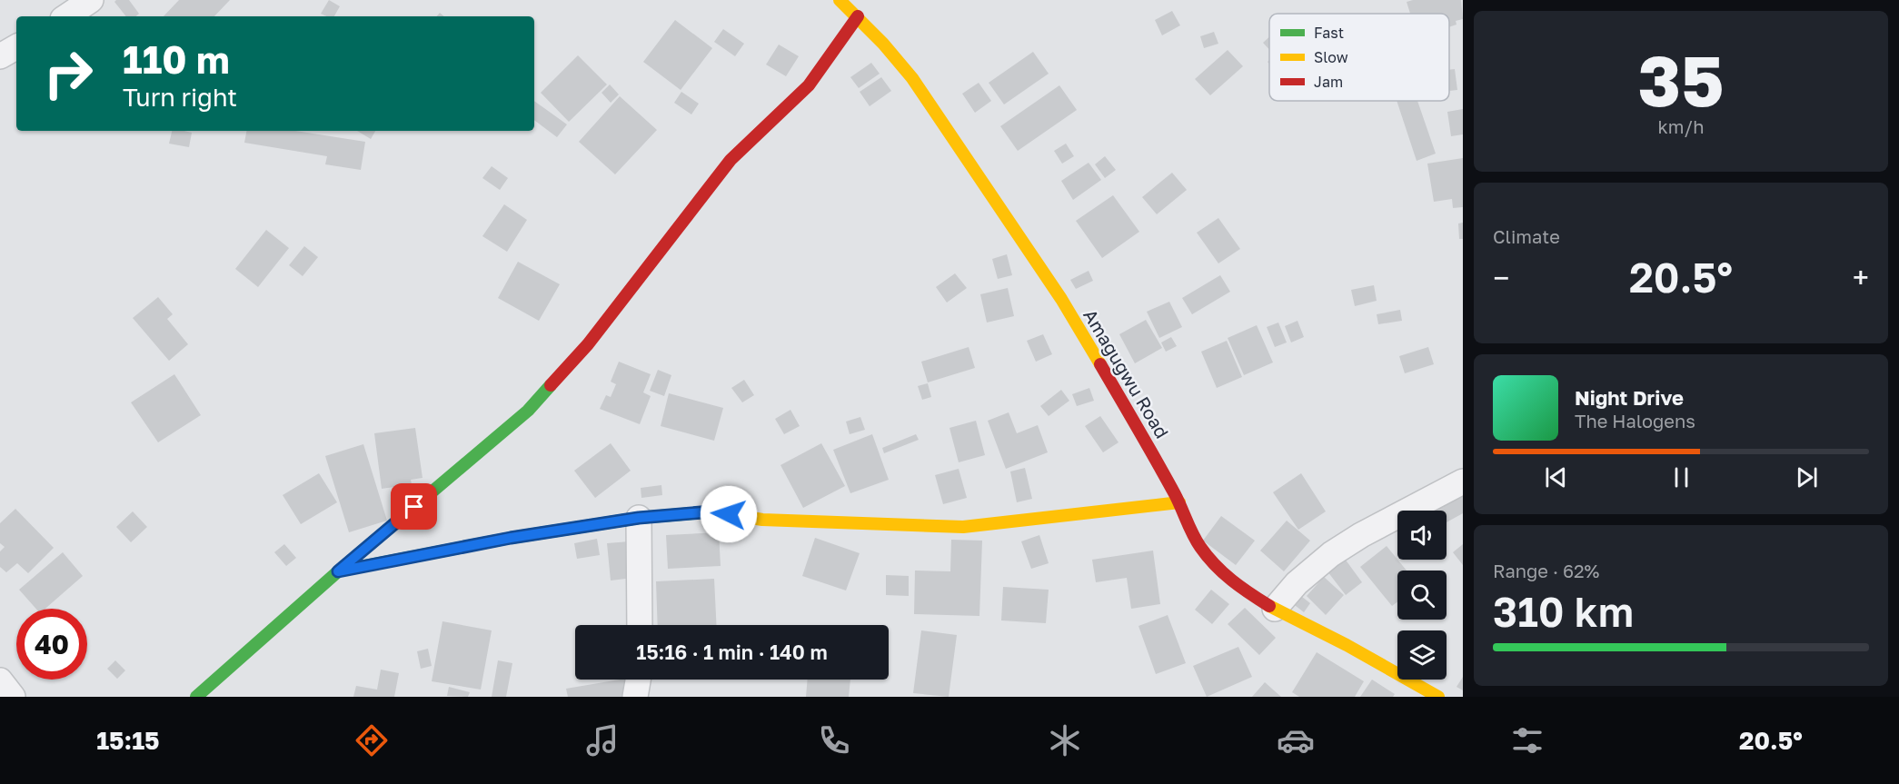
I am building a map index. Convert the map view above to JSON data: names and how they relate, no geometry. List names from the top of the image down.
{
  "streets": {
    "street": ["Amagugwu Road"]
  },
  "legend": ["Fast", "Slow", "Jam"],
  "page": {
    "tile": [
      ["35", "km/h"],
      "Climate",
      ["Range · 62%", "310 km"]
    ],
    "turn": ["110 m", "Turn right"],
    "heat": ["−", "20.5°", "+"],
    "song": ["Night Drive", "The Halogens"],
    "limit": "40",
    "trip": "15:16 · 1 min · 140 m",
    "tabs": ["15:15", "20.5°"]
  }
}
